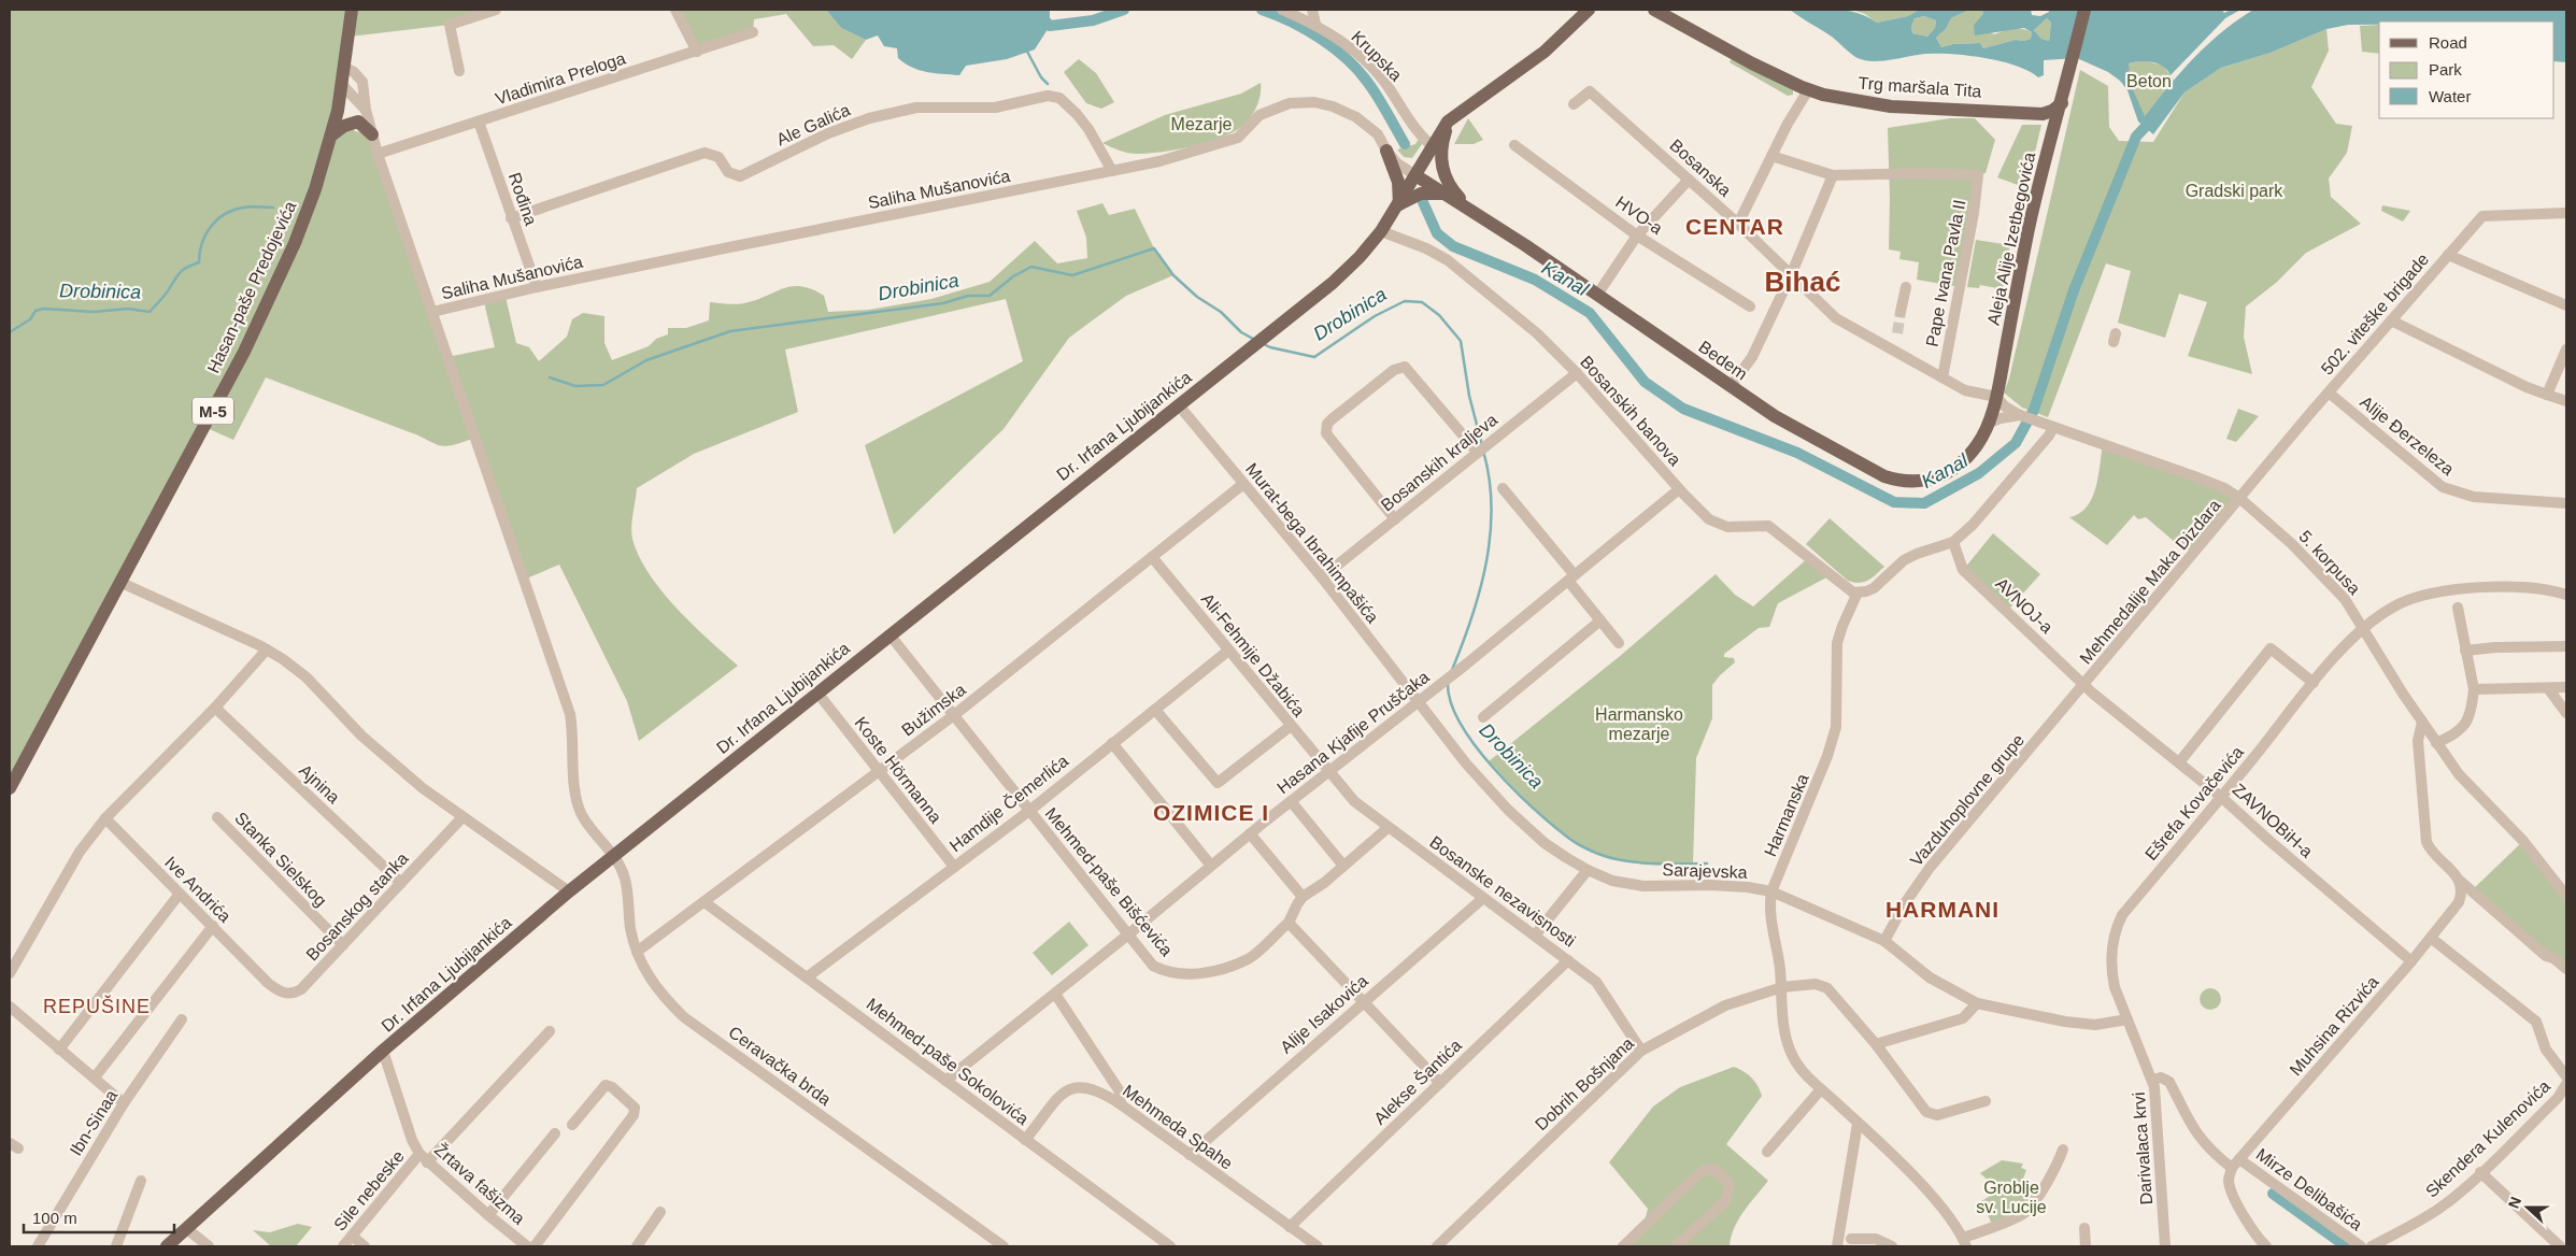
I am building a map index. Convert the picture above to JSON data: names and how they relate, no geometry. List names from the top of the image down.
{
  "streets": {
    "main road": [
      "Trg maršala Tita",
      "Aleja Alije Izetbegovića",
      "Hasan-paše Predojevića",
      "Bedem",
      "M-5",
      "Dr. Irfana Ljubijankića"
    ],
    "street": [
      "Krupska",
      "Vladimira Preloga",
      "Ale Galića",
      "Bosanska",
      "Saliha Mušanovića",
      "Rođina",
      "HVO-a",
      "Pape Ivana Pavla II",
      "502. viteške brigade",
      "Bosanskih banova",
      "Alije Đerzeleza",
      "Bosanskih kraljeva",
      "Murat-bega Ibrahimpašića",
      "5. korpusa",
      "Mehmedalije Maka Dizdara",
      "AVNOJ-a",
      "Ali-Fehmije Džabića",
      "Bužimska",
      "Hasana Kjafije Pruščaka",
      "Koste Hörmanna",
      "Ajnina",
      "Vazduhoplovne grupe",
      "Hamdije Čemerlića",
      "Ešrefa Kovačevića",
      "Harmanska",
      "ZAVNOBiH-a",
      "Stanka Sielskog",
      "Sarajevska",
      "Mehmed-paše Bišćevića",
      "Ive Andrića",
      "Bosanske nezavisnosti",
      "Bosanskog stanka",
      "Alije Isakovića",
      "Muhsina Rizvića",
      "Mehmed-paše Sokolovića",
      "Ceravačka brda",
      "Alekse Šantića",
      "Dobrih Bošnjana",
      "Ibn-Sinaa",
      "Mehmeda Spahe",
      "Skendera Kulenovića",
      "Darivalaca krvi",
      "Žrtava fašizma",
      "Mirze Delibašića",
      "Sile nebeske"
    ]
  },
  "crossings": [
    ["Krupska", "Dr. Irfana Ljubijankića"],
    ["Vladimira Preloga", "Rođina"],
    ["Vladimira Preloga", "Ceravačka brda"],
    ["Ale Galića", "Saliha Mušanovića"],
    ["Ale Galića", "Rođina"],
    ["Bosanska", "Aleja Alije Izetbegovića"],
    ["Bosanska", "Pape Ivana Pavla II"],
    ["Bosanska", "Bedem"],
    ["Bosanska", "5. korpusa"],
    ["Saliha Mušanovića", "Rođina"],
    ["Saliha Mušanovića", "Bedem"],
    ["Saliha Mušanovića", "Dr. Irfana Ljubijankića"],
    ["Saliha Mušanovića", "Ceravačka brda"],
    ["Aleja Alije Izetbegovića", "Bedem"],
    ["Aleja Alije Izetbegovića", "5. korpusa"],
    ["Hasan-paše Predojevića", "Ceravačka brda"],
    ["502. viteške brigade", "Alije Đerzeleza"],
    ["502. viteške brigade", "5. korpusa"],
    ["502. viteške brigade", "Mehmedalije Maka Dizdara"],
    ["Bedem", "Dr. Irfana Ljubijankića"],
    ["Bedem", "5. korpusa"],
    ["Bosanskih banova", "Dr. Irfana Ljubijankića"],
    ["Bosanskih banova", "Bosanskih kraljeva"],
    ["Bosanskih banova", "Hasana Kjafije Pruščaka"],
    ["Bosanskih banova", "Harmanska"],
    ["Dr. Irfana Ljubijankića", "Murat-bega Ibrahimpašića"],
    ["Dr. Irfana Ljubijankića", "Koste Hörmanna"],
    ["Dr. Irfana Ljubijankića", "Mehmed-paše Bišćevića"],
    ["Dr. Irfana Ljubijankića", "Ceravačka brda"],
    ["Dr. Irfana Ljubijankića", "Žrtava fašizma"],
    ["Bosanskih kraljeva", "Murat-bega Ibrahimpašića"],
    ["Murat-bega Ibrahimpašića", "Bužimska"],
    ["Murat-bega Ibrahimpašića", "Hasana Kjafije Pruščaka"],
    ["Murat-bega Ibrahimpašića", "Sarajevska"],
    ["5. korpusa", "Mehmedalije Maka Dizdara"],
    ["5. korpusa", "Ešrefa Kovačevića"],
    ["Mehmedalije Maka Dizdara", "AVNOJ-a"],
    ["Mehmedalije Maka Dizdara", "Vazduhoplovne grupe"],
    ["Mehmedalije Maka Dizdara", "ZAVNOBiH-a"],
    ["AVNOJ-a", "Vazduhoplovne grupe"],
    ["AVNOJ-a", "ZAVNOBiH-a"],
    ["Ali-Fehmije Džabića", "Bužimska"],
    ["Ali-Fehmije Džabića", "Hasana Kjafije Pruščaka"],
    ["Ali-Fehmije Džabića", "Hamdije Čemerlića"],
    ["Ali-Fehmije Džabića", "Bosanske nezavisnosti"],
    ["Bužimska", "Koste Hörmanna"],
    ["Bužimska", "Mehmed-paše Bišćevića"],
    ["Bužimska", "Mehmed-paše Sokolovića"],
    ["Bužimska", "Ceravačka brda"],
    ["Hasana Kjafije Pruščaka", "Sarajevska"],
    ["Hasana Kjafije Pruščaka", "Mehmed-paše Bišćevića"],
    ["Hasana Kjafije Pruščaka", "Bosanske nezavisnosti"],
    ["Hasana Kjafije Pruščaka", "Mehmed-paše Sokolovića"],
    ["Koste Hörmanna", "Hamdije Čemerlića"],
    ["Ajnina", "Bosanskog stanka"],
    ["Vazduhoplovne grupe", "ZAVNOBiH-a"],
    ["Vazduhoplovne grupe", "Sarajevska"],
    ["Hamdije Čemerlića", "Mehmed-paše Bišćevića"],
    ["Hamdije Čemerlića", "Mehmed-paše Sokolovića"],
    ["Ešrefa Kovačevića", "ZAVNOBiH-a"],
    ["Ešrefa Kovačevića", "Sarajevska"],
    ["Ešrefa Kovačevića", "Darivalaca krvi"],
    ["Harmanska", "Sarajevska"],
    ["Harmanska", "Dobrih Bošnjana"],
    ["ZAVNOBiH-a", "Muhsina Rizvića"],
    ["Stanka Sielskog", "Bosanskog stanka"],
    ["Sarajevska", "Darivalaca krvi"],
    ["Ive Andrića", "Bosanskog stanka"],
    ["Bosanske nezavisnosti", "Alije Isakovića"],
    ["Bosanske nezavisnosti", "Alekse Šantića"],
    ["Bosanske nezavisnosti", "Dobrih Bošnjana"],
    ["Alije Isakovića", "Mehmeda Spahe"],
    ["Muhsina Rizvića", "Mirze Delibašića"],
    ["Mehmed-paše Sokolovića", "Mehmeda Spahe"],
    ["Alekse Šantića", "Mehmeda Spahe"],
    ["Darivalaca krvi", "Mirze Delibašića"],
    ["Žrtava fašizma", "Sile nebeske"]
  ],
  "districts": [
    "CENTAR",
    "Bihać",
    "OZIMICE I",
    "HARMANI",
    "REPUŠINE"
  ],
  "water": ["Kanal", "Drobinica"],
  "parks": [
    "Beton",
    "Mezarje",
    "Gradski park",
    "Harmansko mezarje",
    "Groblje sv. Lucije"
  ],
  "legend": ["Road", "Park", "Water"],
  "scale_bar": "100 m",
  "north": "left"
}
